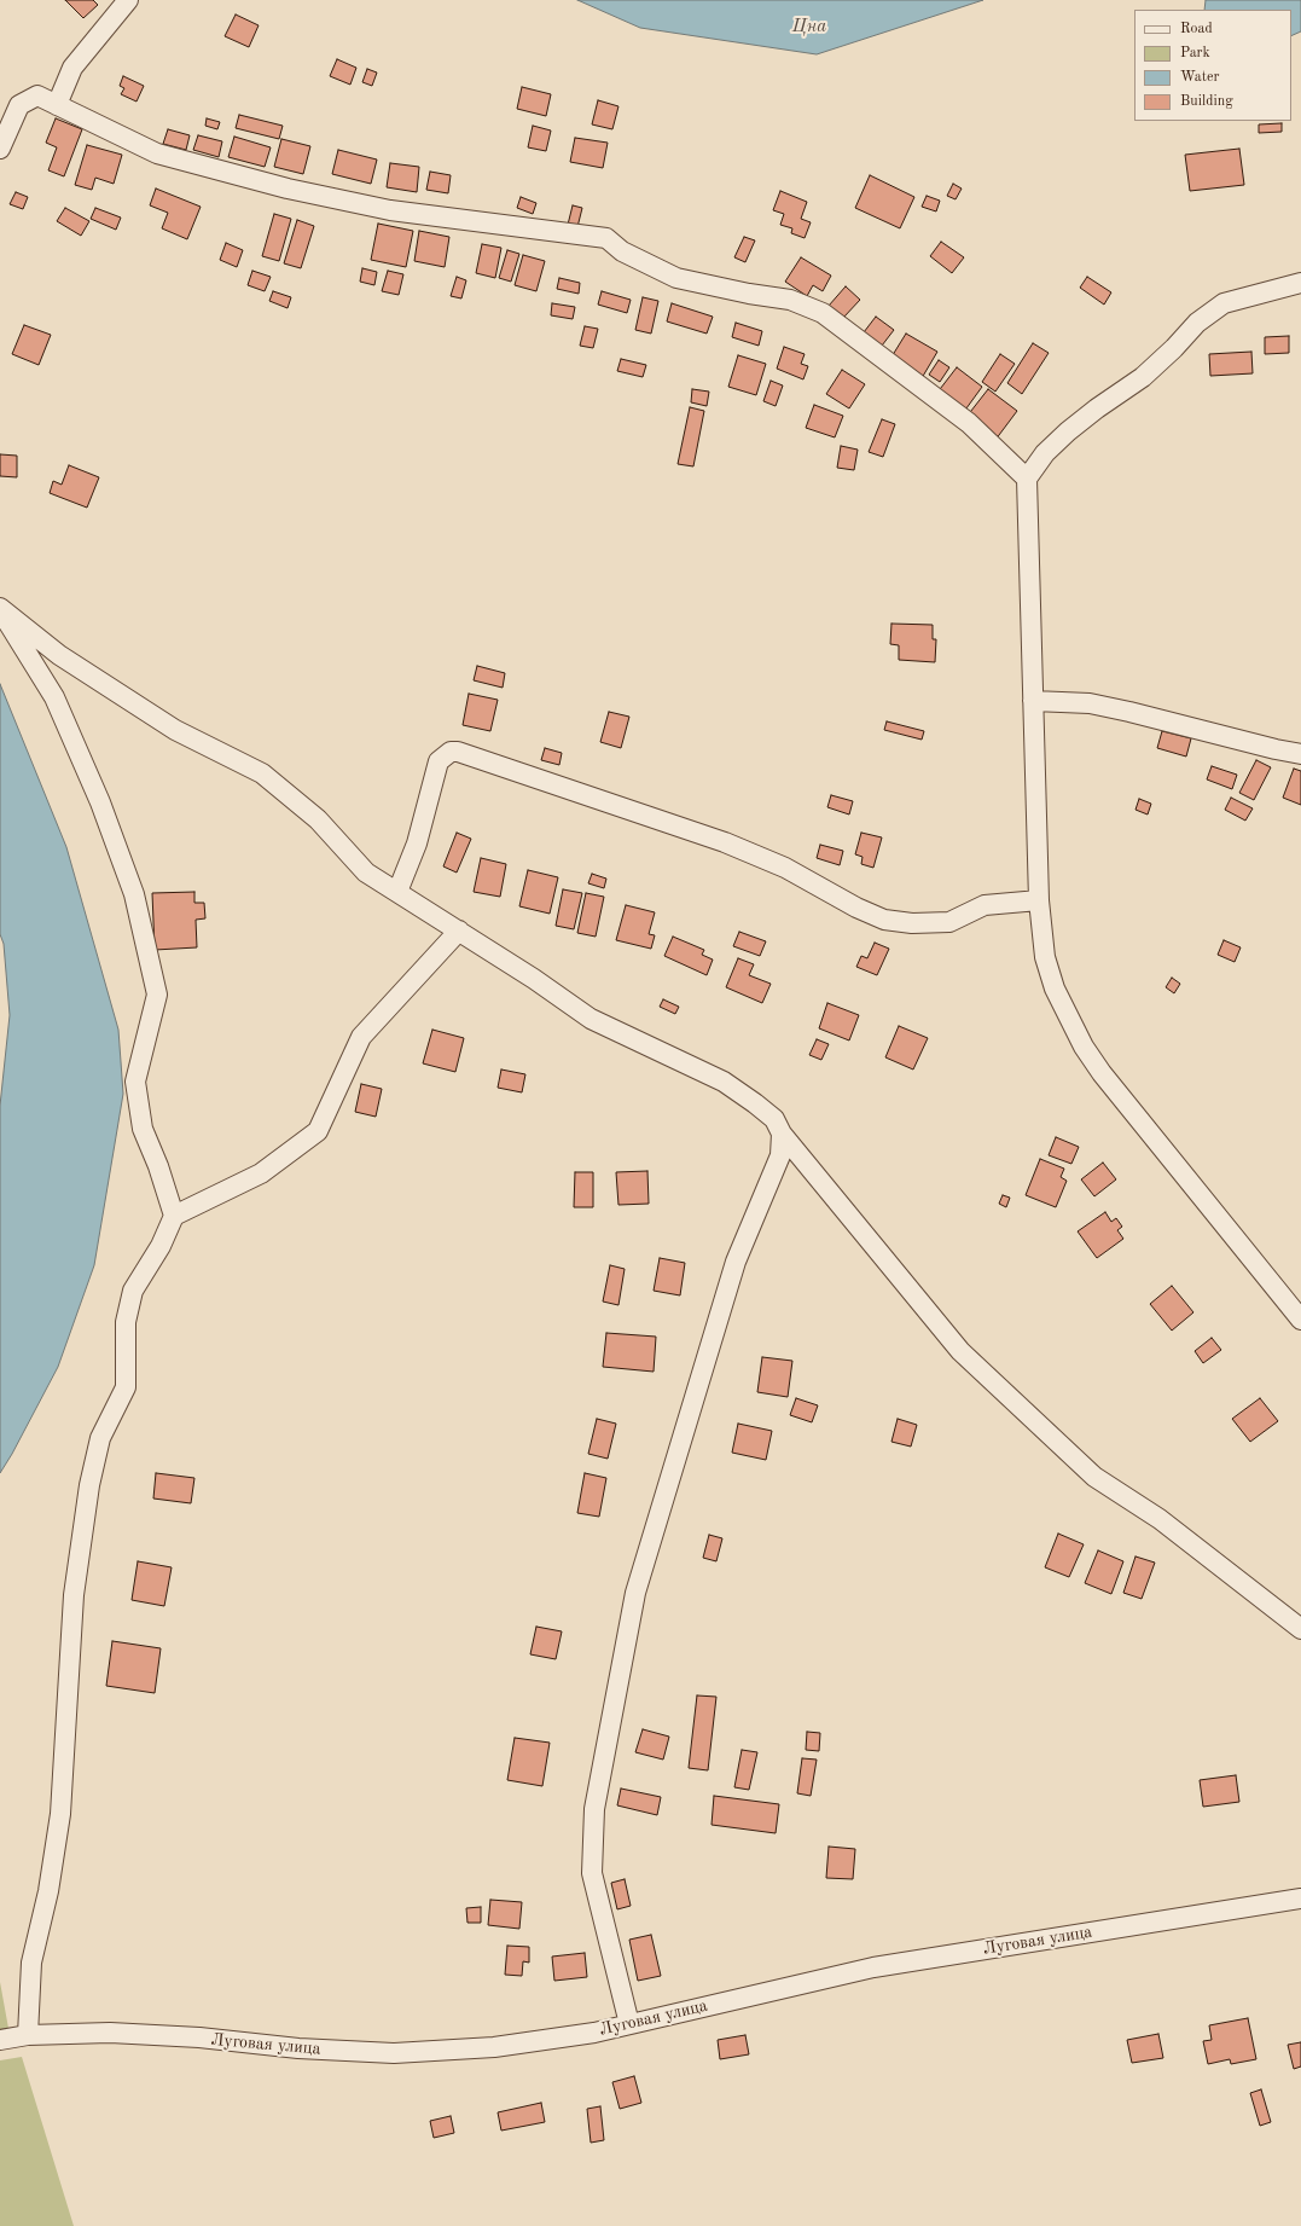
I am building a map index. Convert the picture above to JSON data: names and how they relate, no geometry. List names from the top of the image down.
{
  "streets": {
    "street": ["Луговая улица"]
  },
  "water": ["Цна"],
  "legend": [
    "Road",
    "Park",
    "Water",
    "Building"
  ]
}
